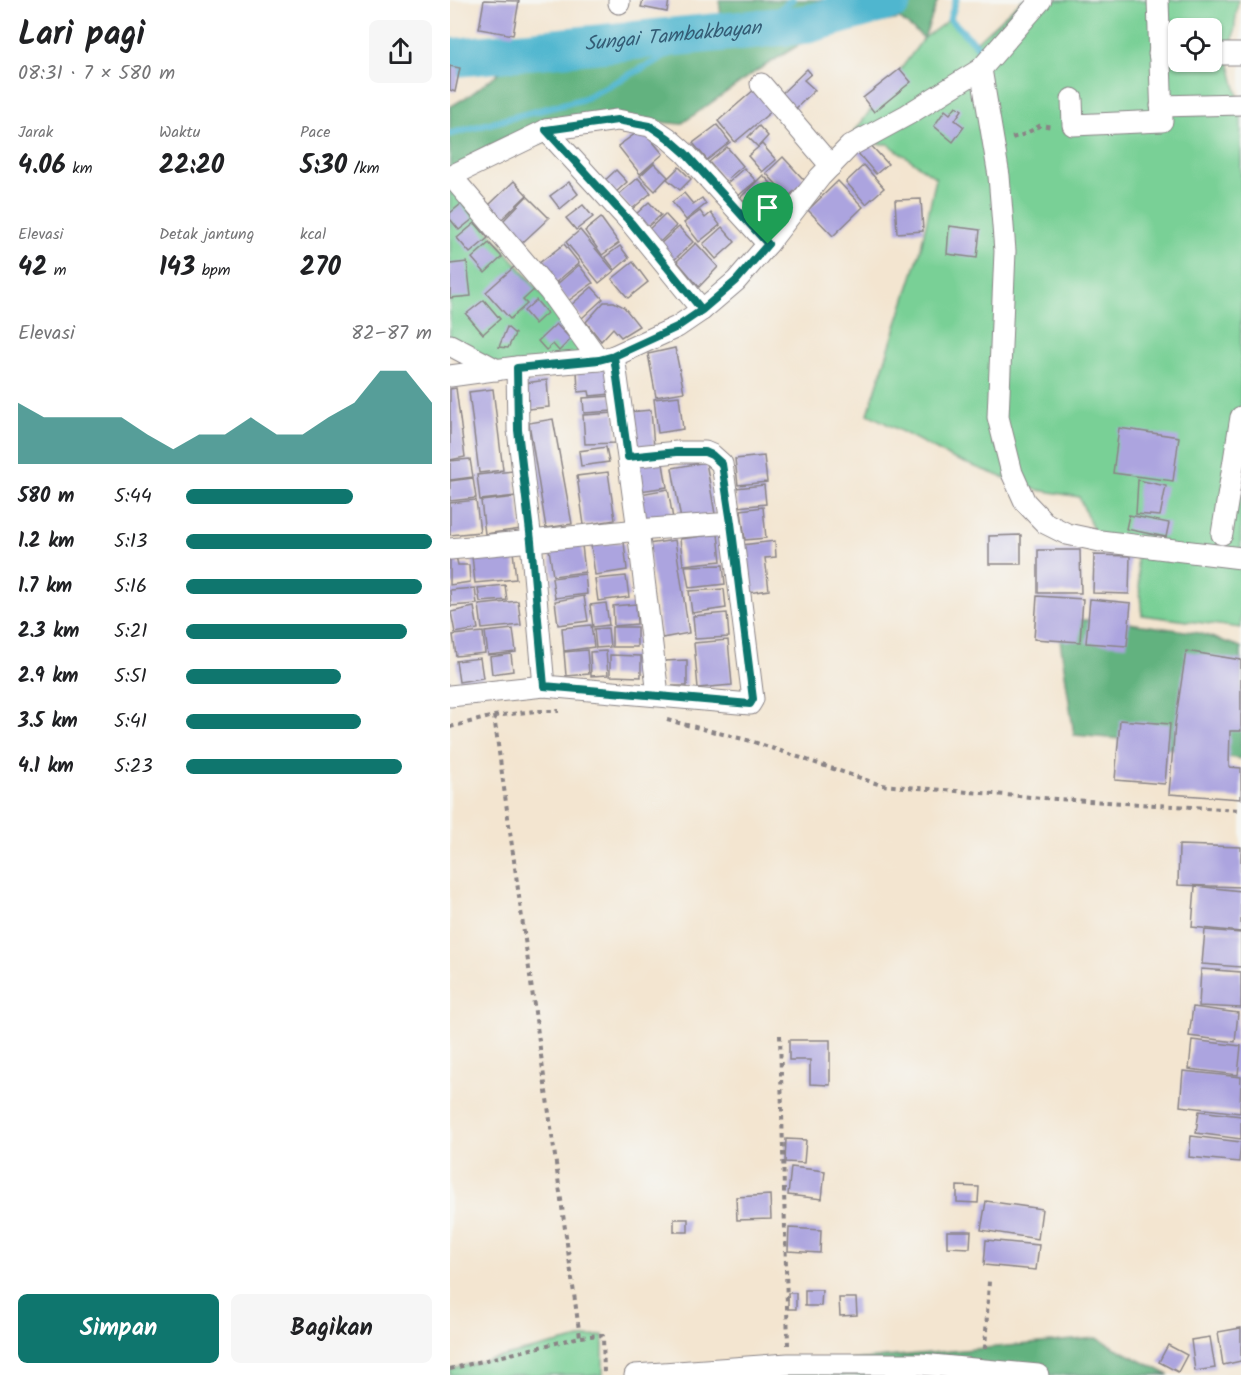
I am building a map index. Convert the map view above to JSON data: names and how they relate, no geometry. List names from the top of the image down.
{
  "water": ["Sungai Tambakbayan"],
  "page": {
    "heading": ["Lari pagi", "08:31 · 7 × 580 m"],
    "stats": [
      ["Jarak", "4.06 km"],
      ["Waktu", "22:20"],
      ["Pace", "5:30 /km"],
      ["Elevasi", "42 m"],
      ["Detak jantung", "143 bpm"],
      ["kcal", "270"]
    ],
    "chart": ["Elevasi", "82–87 m"],
    "list": [
      {
        "name": "580 m",
        "note": "5:44"
      },
      {
        "name": "1.2 km",
        "note": "5:13"
      },
      {
        "name": "1.7 km",
        "note": "5:16"
      },
      {
        "name": "2.3 km",
        "note": "5:21"
      },
      {
        "name": "2.9 km",
        "note": "5:51"
      },
      {
        "name": "3.5 km",
        "note": "5:41"
      },
      {
        "name": "4.1 km",
        "note": "5:23"
      }
    ],
    "buttons": ["Simpan", "Bagikan"]
  }
}
